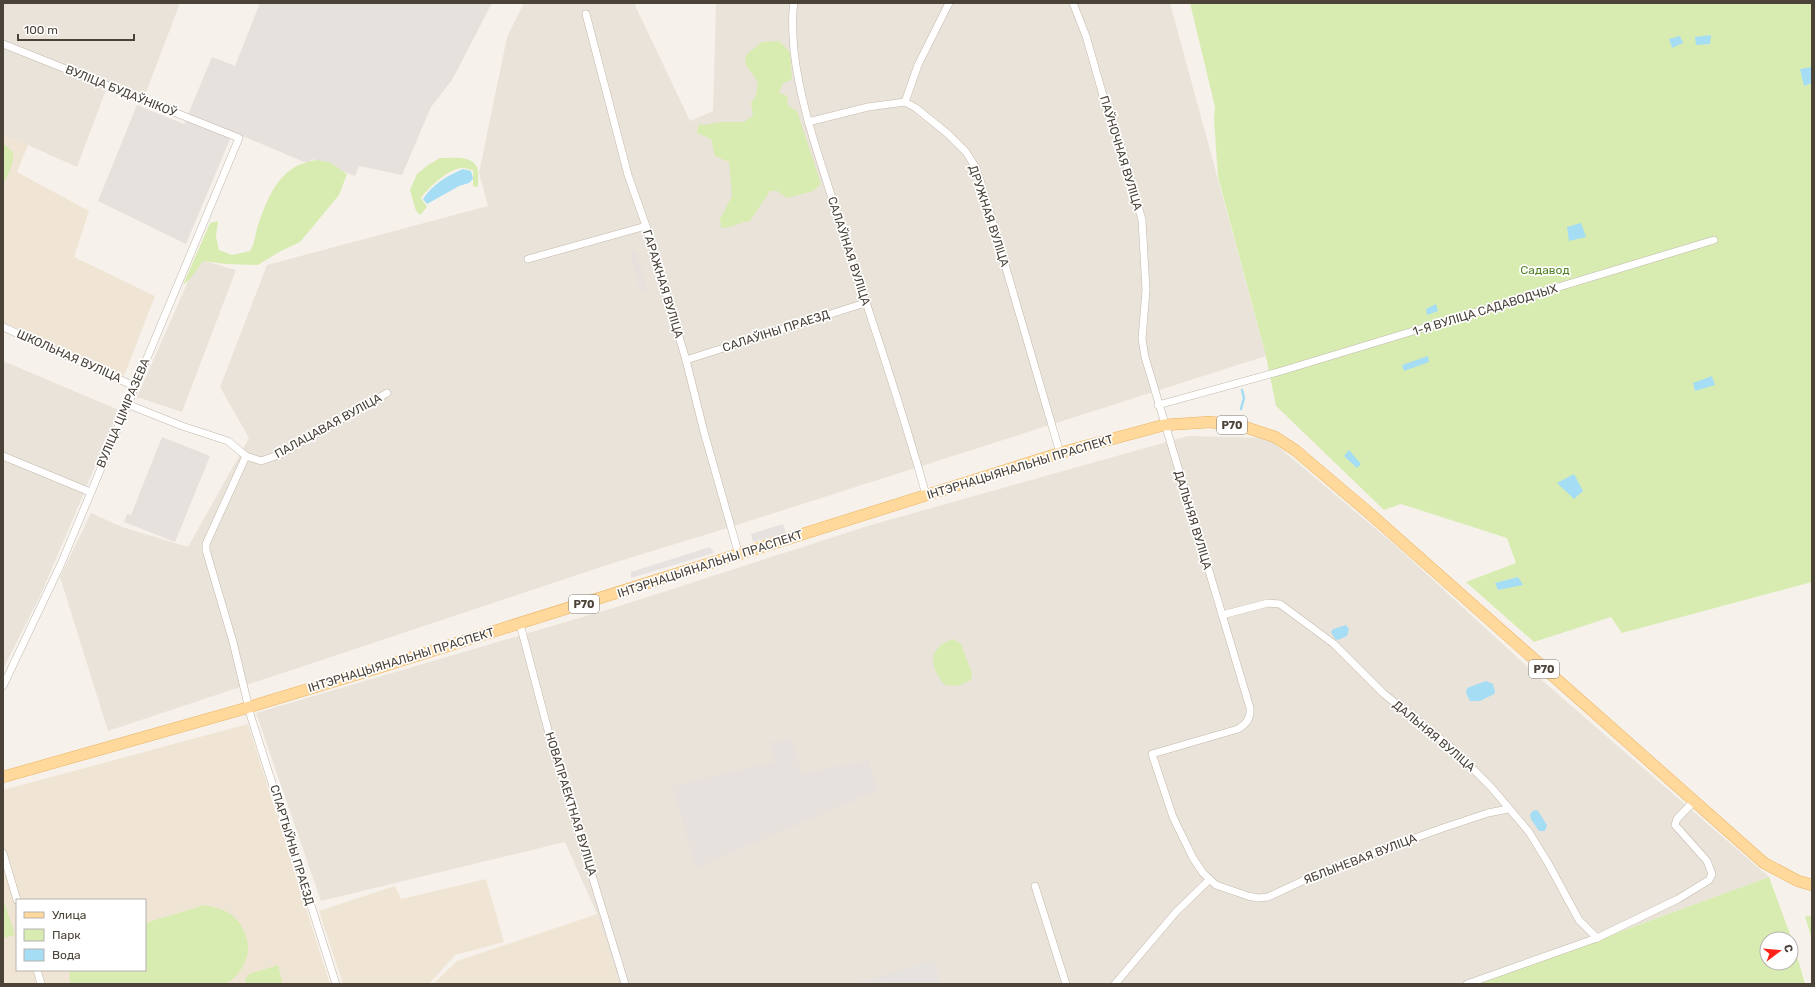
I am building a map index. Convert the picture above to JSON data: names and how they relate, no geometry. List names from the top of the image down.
{
  "streets": {
    "main road": ["Р70", "ІНТЭРНАЦЫЯНАЛЬНЫ ПРАСПЕКТ"],
    "street": [
      "ВУЛІЦА БУДАЎНІКОЎ",
      "ПАЎНОЧНАЯ ВУЛІЦА",
      "ДРУЖНАЯ ВУЛІЦА",
      "САЛАЎІНАЯ ВУЛІЦА",
      "ГАРАЖНАЯ ВУЛІЦА",
      "1-Я ВУЛІЦА САДАВОДЧЫХ",
      "САЛАЎІНЫ ПРАЕЗД",
      "ШКОЛЬНАЯ ВУЛІЦА",
      "ВУЛІЦА ЦІМІРАЗЕВА",
      "ПАЛАЦАВАЯ ВУЛІЦА",
      "ДАЛЬНЯЯ ВУЛІЦА",
      "НОВАПРАЕКТНАЯ ВУЛІЦА",
      "СПАРТЫЎНЫ ПРАЕЗД",
      "ЯБЛЫНЕВАЯ ВУЛІЦА"
    ]
  },
  "crossings": [
    ["ВУЛІЦА БУДАЎНІКОЎ", "ВУЛІЦА ЦІМІРАЗЕВА"],
    ["ПАЎНОЧНАЯ ВУЛІЦА", "1-Я ВУЛІЦА САДАВОДЧЫХ"],
    ["ПАЎНОЧНАЯ ВУЛІЦА", "Р70"],
    ["ПАЎНОЧНАЯ ВУЛІЦА", "ІНТЭРНАЦЫЯНАЛЬНЫ ПРАСПЕКТ"],
    ["ПАЎНОЧНАЯ ВУЛІЦА", "ДАЛЬНЯЯ ВУЛІЦА"],
    ["ДРУЖНАЯ ВУЛІЦА", "ІНТЭРНАЦЫЯНАЛЬНЫ ПРАСПЕКТ"],
    ["САЛАЎІНАЯ ВУЛІЦА", "САЛАЎІНЫ ПРАЕЗД"],
    ["САЛАЎІНАЯ ВУЛІЦА", "ІНТЭРНАЦЫЯНАЛЬНЫ ПРАСПЕКТ"],
    ["ГАРАЖНАЯ ВУЛІЦА", "САЛАЎІНЫ ПРАЕЗД"],
    ["ГАРАЖНАЯ ВУЛІЦА", "ІНТЭРНАЦЫЯНАЛЬНЫ ПРАСПЕКТ"],
    ["ШКОЛЬНАЯ ВУЛІЦА", "ВУЛІЦА ЦІМІРАЗЕВА"],
    ["Р70", "ІНТЭРНАЦЫЯНАЛЬНЫ ПРАСПЕКТ"],
    ["Р70", "ДАЛЬНЯЯ ВУЛІЦА"],
    ["ПАЛАЦАВАЯ ВУЛІЦА", "СПАРТЫЎНЫ ПРАЕЗД"],
    ["ІНТЭРНАЦЫЯНАЛЬНЫ ПРАСПЕКТ", "ДАЛЬНЯЯ ВУЛІЦА"],
    ["ІНТЭРНАЦЫЯНАЛЬНЫ ПРАСПЕКТ", "НОВАПРАЕКТНАЯ ВУЛІЦА"],
    ["ІНТЭРНАЦЫЯНАЛЬНЫ ПРАСПЕКТ", "СПАРТЫЎНЫ ПРАЕЗД"],
    ["ДАЛЬНЯЯ ВУЛІЦА", "ЯБЛЫНЕВАЯ ВУЛІЦА"]
  ],
  "parks": ["Садавод"],
  "legend": ["Улица", "Парк", "Вода"],
  "scale_bar": "100 m",
  "north": "right"
}
